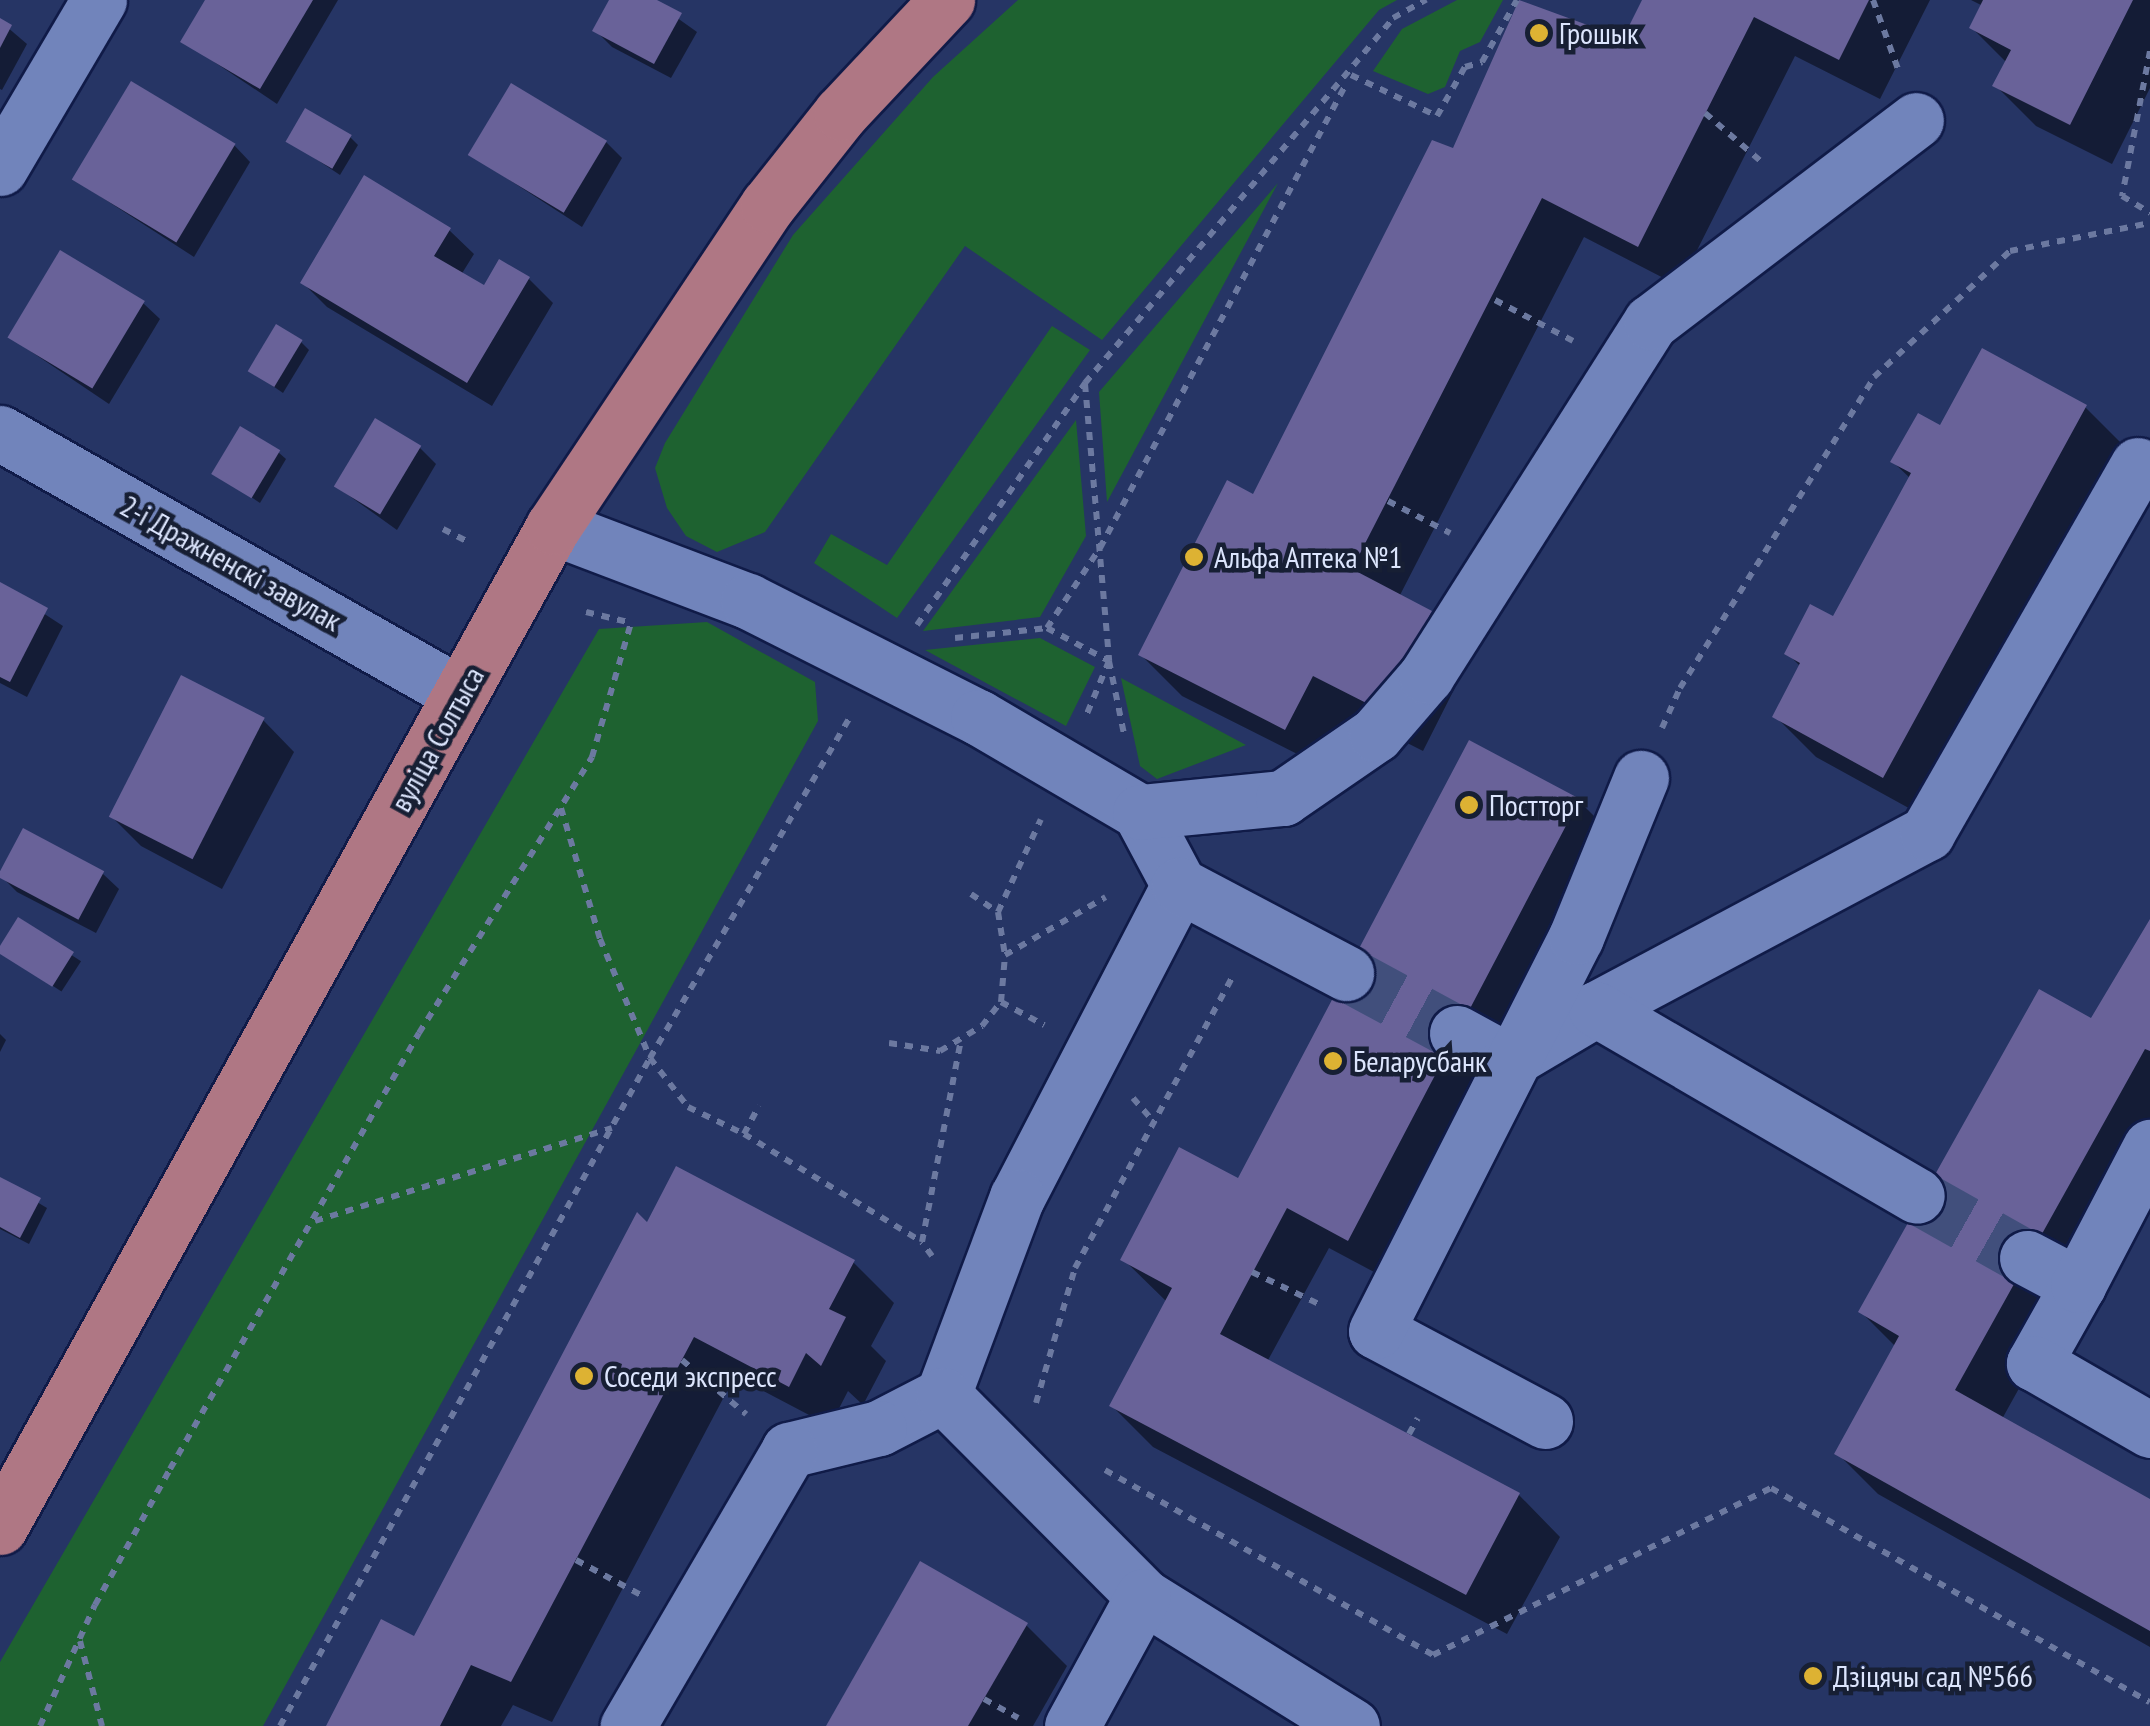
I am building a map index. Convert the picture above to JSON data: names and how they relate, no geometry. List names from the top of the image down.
{
  "streets": {
    "main road": ["вуліца Солтыса"],
    "street": ["2-і Дражненскі завулак"]
  },
  "crossings": [
    ["2-і Дражненскі завулак", "вуліца Солтыса"]
  ],
  "places": [
    "Грошык",
    "Альфа Аптека №1",
    "Постторг",
    "Беларусбанк",
    "Соседи экспресс",
    "Дзіцячы сад №566"
  ]
}
